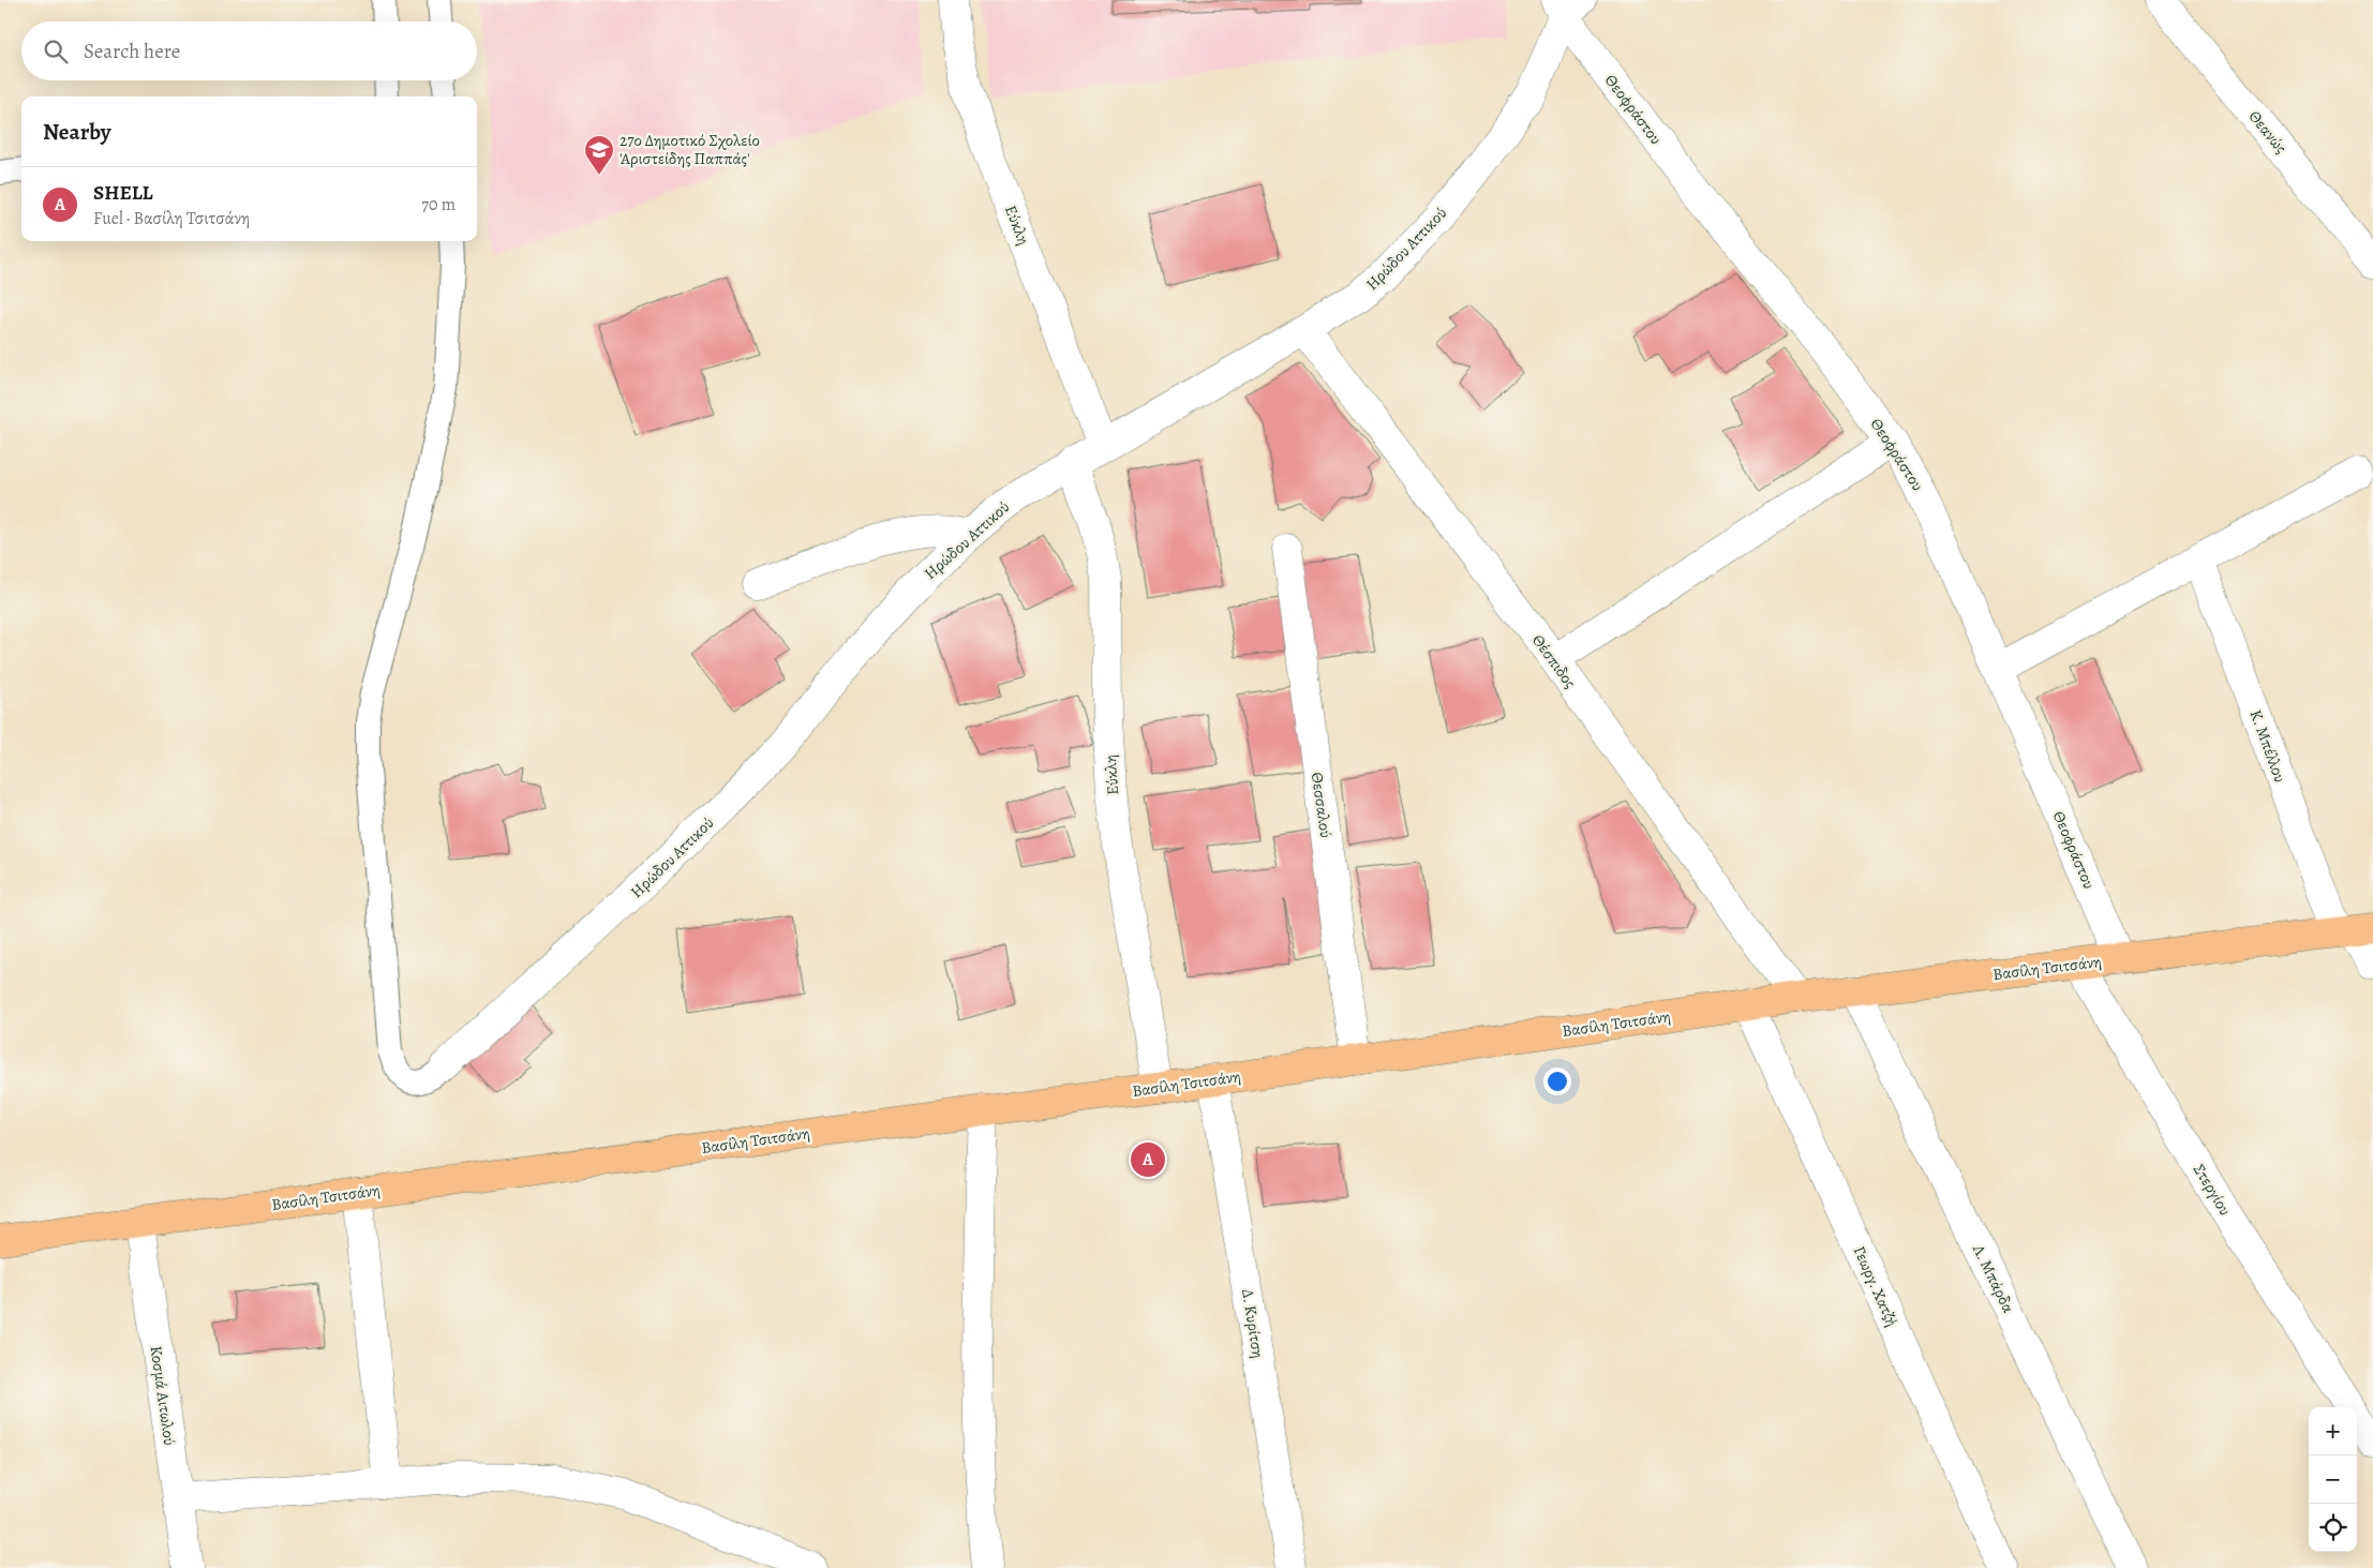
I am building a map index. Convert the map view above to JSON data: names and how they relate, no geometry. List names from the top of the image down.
{
  "streets": {
    "main road": ["Βασίλη Τσιτσάνη"],
    "street": [
      "Θεοφράστου",
      "Θεανώς",
      "Εύκλη",
      "Ηρώδου Αττικού",
      "Θέσπιδος",
      "Κ. Μπέλλου",
      "Θεσσαλού",
      "Στεργίου",
      "Λ. Μπάρδα",
      "Γεωργ. Χατζή",
      "Δ. Κυρίτση",
      "Κοσμά Αιτωλού"
    ]
  },
  "crossings": [
    ["Θεοφράστου", "Ηρώδου Αττικού"],
    ["Θεοφράστου", "Βασίλη Τσιτσάνη"],
    ["Εύκλη", "Ηρώδου Αττικού"],
    ["Εύκλη", "Βασίλη Τσιτσάνη"],
    ["Ηρώδου Αττικού", "Θέσπιδος"],
    ["Θέσπιδος", "Βασίλη Τσιτσάνη"],
    ["Κ. Μπέλλου", "Βασίλη Τσιτσάνη"],
    ["Θεσσαλού", "Βασίλη Τσιτσάνη"],
    ["Βασίλη Τσιτσάνη", "Στεργίου"],
    ["Βασίλη Τσιτσάνη", "Λ. Μπάρδα"],
    ["Βασίλη Τσιτσάνη", "Γεωργ. Χατζή"],
    ["Βασίλη Τσιτσάνη", "Δ. Κυρίτση"],
    ["Βασίλη Τσιτσάνη", "Κοσμά Αιτωλού"]
  ],
  "places": {
    "school or university": ["27ο Δημοτικό Σχολείο 'Αριστείδης Παππάς'"]
  },
  "page": {
    "search": "Search here",
    "heading": "Nearby",
    "list": [
      {
        "mark": "A",
        "name": "SHELL",
        "note": "Fuel · Βασίλη Τσιτσάνη",
        "value": "70 m"
      }
    ],
    "pins": "A",
    "map_buttons": ["+", "−"]
  }
}
